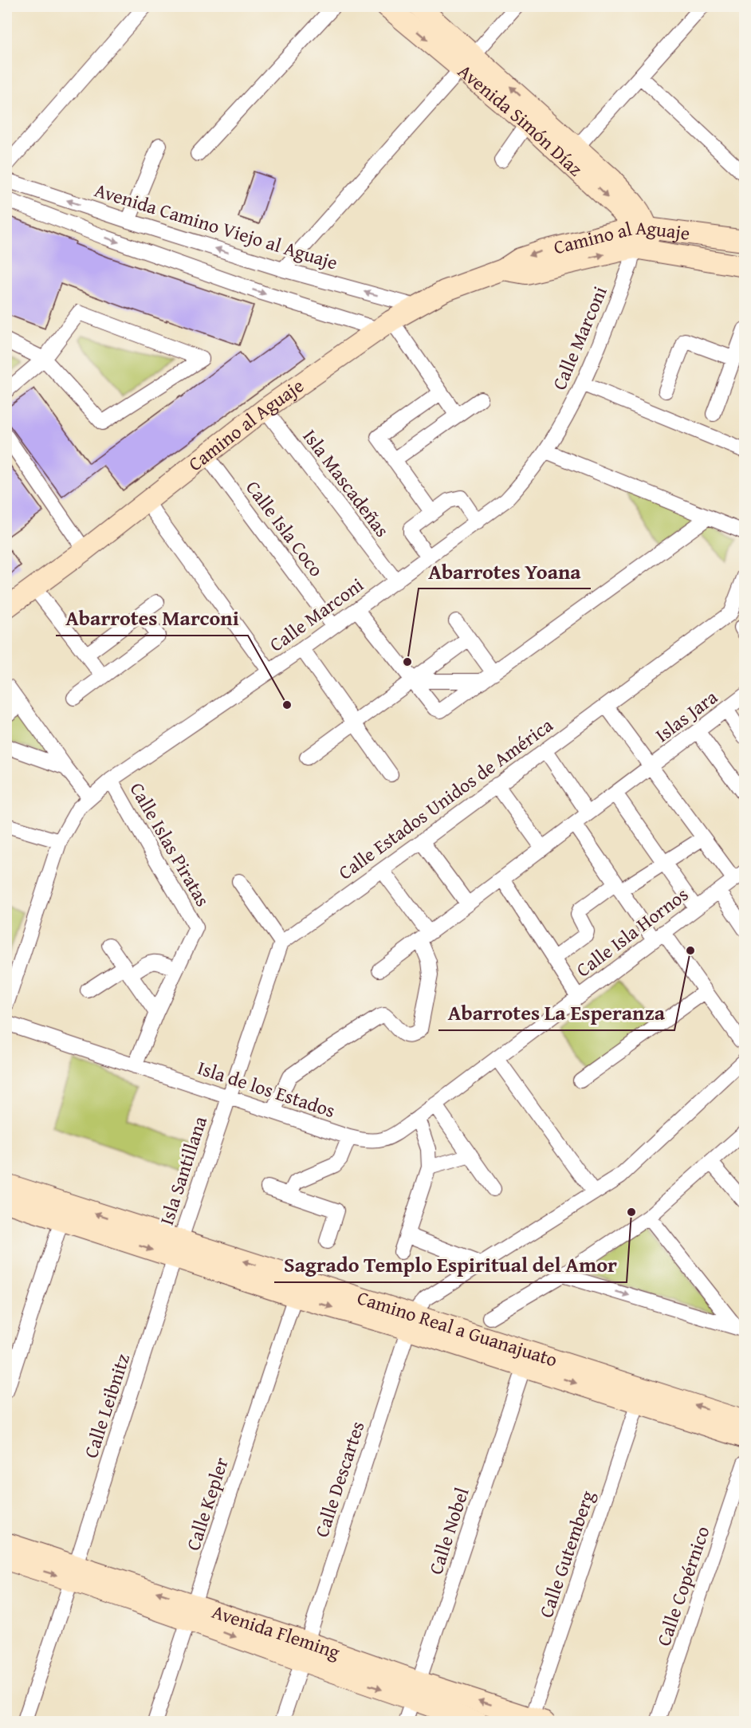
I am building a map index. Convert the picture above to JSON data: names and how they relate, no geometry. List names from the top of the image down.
{
  "streets": {
    "street": [
      "Avenida Simón Díaz",
      "Avenida Camino Viejo al Aguaje",
      "Camino al Aguaje",
      "Calle Marconi",
      "Isla Mascadeñas",
      "Calle Isla Coco",
      "Islas Jara",
      "Calle Estados Unidos de América",
      "Calle Islas Piratas",
      "Calle Isla Hornos",
      "Isla de los Estados",
      "Isla Santillana",
      "Camino Real a Guanajuato",
      "Calle Leibnitz",
      "Calle Descartes",
      "Calle Kepler",
      "Calle Nobel",
      "Calle Gutemberg",
      "Calle Copérnico",
      "Avenida Fleming"
    ]
  },
  "crossings": [
    ["Avenida Simón Díaz", "Camino al Aguaje"],
    ["Avenida Simón Díaz", "Calle Marconi"],
    ["Avenida Camino Viejo al Aguaje", "Camino al Aguaje"],
    ["Camino al Aguaje", "Calle Marconi"],
    ["Camino al Aguaje", "Isla Mascadeñas"],
    ["Camino al Aguaje", "Calle Isla Coco"],
    ["Calle Marconi", "Isla Mascadeñas"],
    ["Calle Marconi", "Calle Isla Coco"],
    ["Calle Marconi", "Calle Islas Piratas"],
    ["Calle Isla Hornos", "Isla de los Estados"],
    ["Isla de los Estados", "Isla Santillana"],
    ["Isla Santillana", "Camino Real a Guanajuato"],
    ["Isla Santillana", "Calle Leibnitz"],
    ["Camino Real a Guanajuato", "Calle Leibnitz"],
    ["Camino Real a Guanajuato", "Calle Descartes"],
    ["Camino Real a Guanajuato", "Calle Kepler"],
    ["Camino Real a Guanajuato", "Calle Nobel"],
    ["Camino Real a Guanajuato", "Calle Gutemberg"],
    ["Calle Leibnitz", "Avenida Fleming"],
    ["Calle Descartes", "Avenida Fleming"],
    ["Calle Kepler", "Avenida Fleming"],
    ["Calle Nobel", "Avenida Fleming"],
    ["Calle Gutemberg", "Avenida Fleming"]
  ],
  "places": [
    "Abarrotes Yoana",
    "Abarrotes Marconi",
    "Abarrotes La Esperanza",
    "Sagrado Templo Espiritual del Amor"
  ]
}
